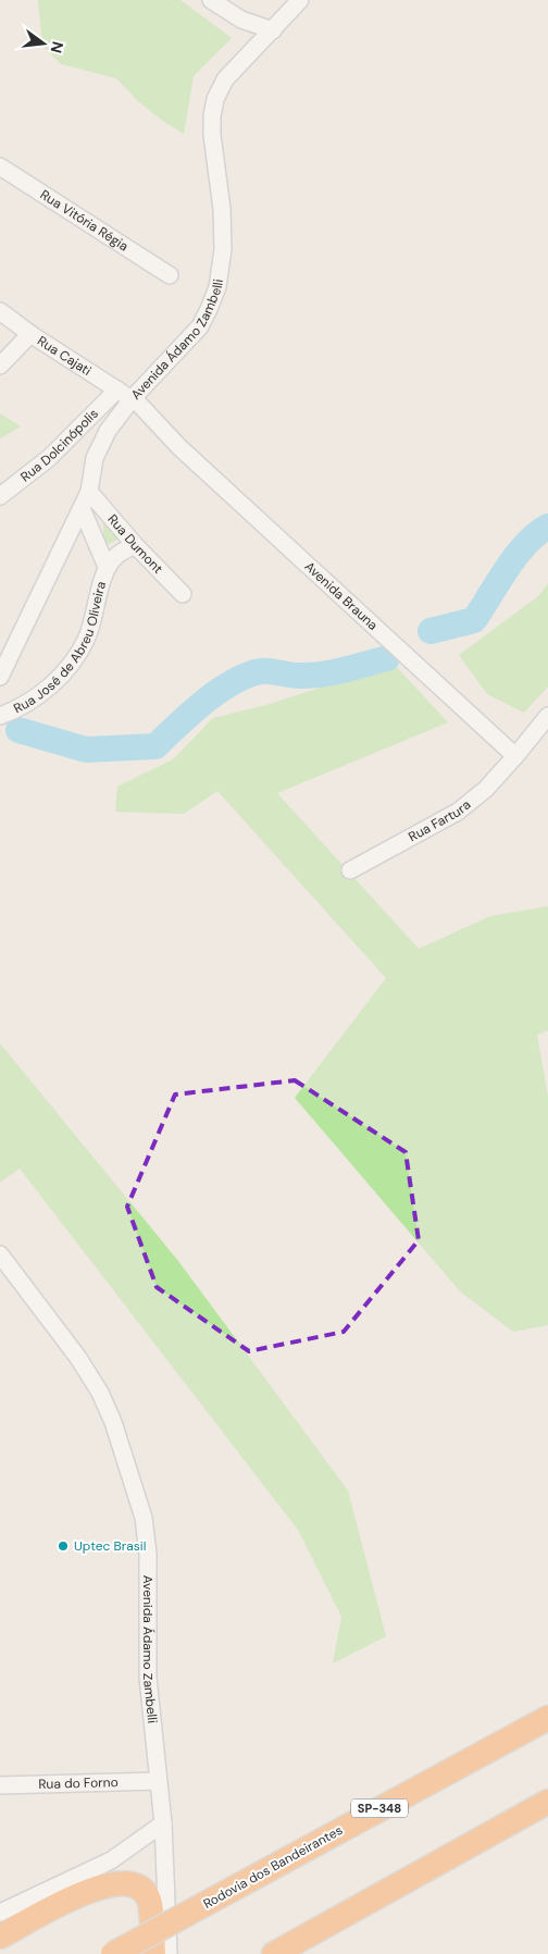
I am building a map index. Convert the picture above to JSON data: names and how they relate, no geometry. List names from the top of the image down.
{
  "streets": {
    "highway": ["SP-348", "Rodovia dos Bandeirantes"],
    "street": [
      "Rua Vitória Régia",
      "Avenida Ádamo Zambelli",
      "Rua Cajati",
      "Rua Dolcinópolis",
      "Rua Dumont",
      "Avenida Brauna",
      "Rua José de Abreu Oliveira",
      "Rua Fartura",
      "Rua do Forno"
    ]
  },
  "crossings": [
    ["Avenida Ádamo Zambelli", "Rua Cajati"],
    ["Avenida Ádamo Zambelli", "Rua Dumont"],
    ["Avenida Ádamo Zambelli", "Avenida Brauna"],
    ["Avenida Ádamo Zambelli", "Rua José de Abreu Oliveira"],
    ["Avenida Ádamo Zambelli", "Rua do Forno"],
    ["Rua Cajati", "Rua Dolcinópolis"],
    ["Rua Cajati", "Avenida Brauna"],
    ["Rua Dumont", "Rua José de Abreu Oliveira"],
    ["Avenida Brauna", "Rua Fartura"]
  ],
  "places": ["Uptec Brasil"],
  "north": "right"
}
